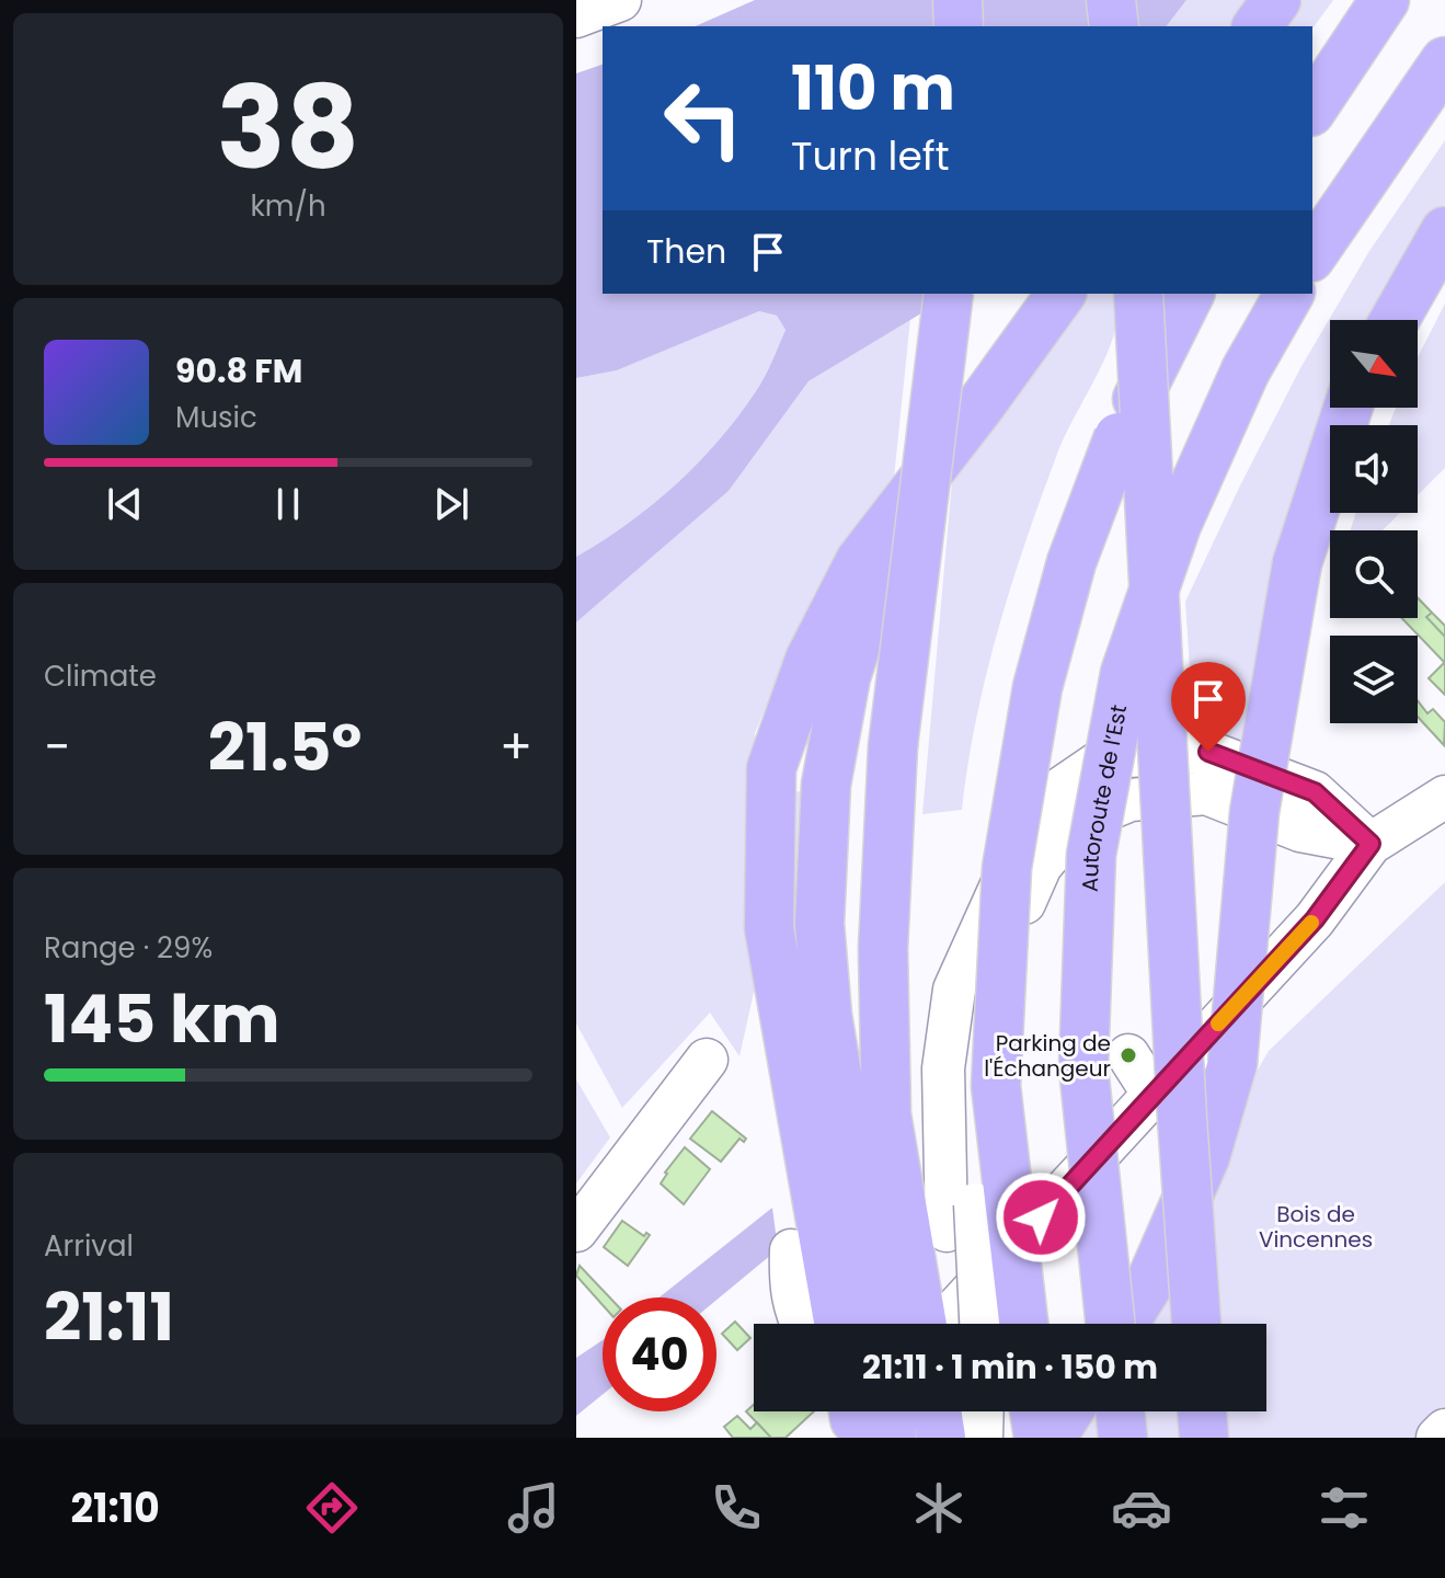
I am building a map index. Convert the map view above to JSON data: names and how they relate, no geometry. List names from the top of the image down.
{
  "streets": {
    "highway": ["Autoroute de l’Est"]
  },
  "parks": ["Bois de Vincennes"],
  "places": ["Parking de l'Échangeur"],
  "north": "bottom right",
  "page": {
    "tile": [
      ["38", "km/h"],
      "Climate",
      ["Range · 29%", "145 km"],
      ["Arrival", "21:11"]
    ],
    "turn": ["110 m", "Turn left"],
    "then": "Then",
    "song": ["90.8 FM", "Music"],
    "heat": ["−", "21.5°", "+"],
    "limit": "40",
    "trip": "21:11 · 1 min · 150 m",
    "tabs": "21:10"
  }
}
